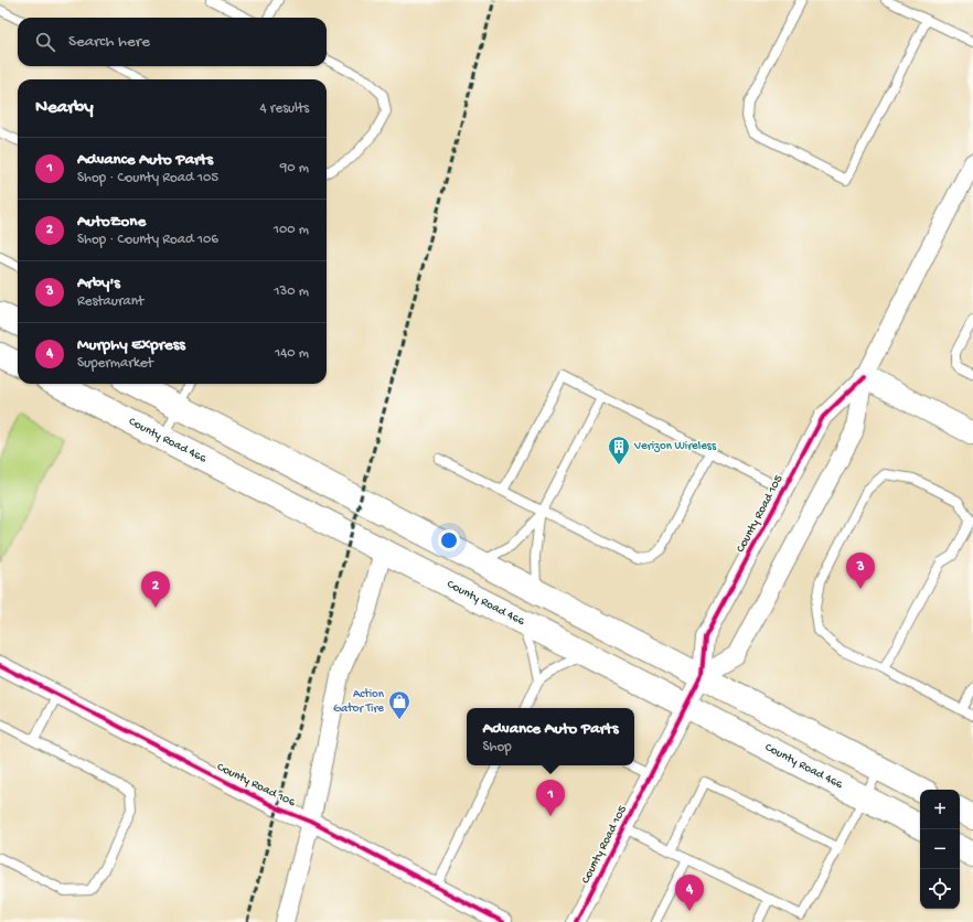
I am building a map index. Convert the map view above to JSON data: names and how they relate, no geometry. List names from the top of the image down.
{
  "streets": {
    "main road": ["County Road 466"],
    "street": ["County Road 105", "County Road 106"]
  },
  "crossings": [
    ["County Road 466", "County Road 105"]
  ],
  "places": {
    "building": ["Verizon Wireless"],
    "shop": ["Action Gator Tire"]
  },
  "page": {
    "search": "Search here",
    "heading": ["Nearby", "4 results"],
    "list": [
      {
        "mark": "1",
        "name": "Advance Auto Parts",
        "note": "Shop · County Road 105",
        "value": "90 m"
      },
      {
        "mark": "2",
        "name": "AutoZone",
        "note": "Shop · County Road 106",
        "value": "100 m"
      },
      {
        "mark": "3",
        "name": "Arby's",
        "note": "Restaurant",
        "value": "130 m"
      },
      {
        "mark": "4",
        "name": "Murphy Express",
        "note": "Supermarket",
        "value": "140 m"
      }
    ],
    "pins": [
      "3",
      "2",
      "1",
      "4"
    ],
    "popup": ["Advance Auto Parts", "Shop"],
    "map_buttons": ["+", "−"]
  }
}
